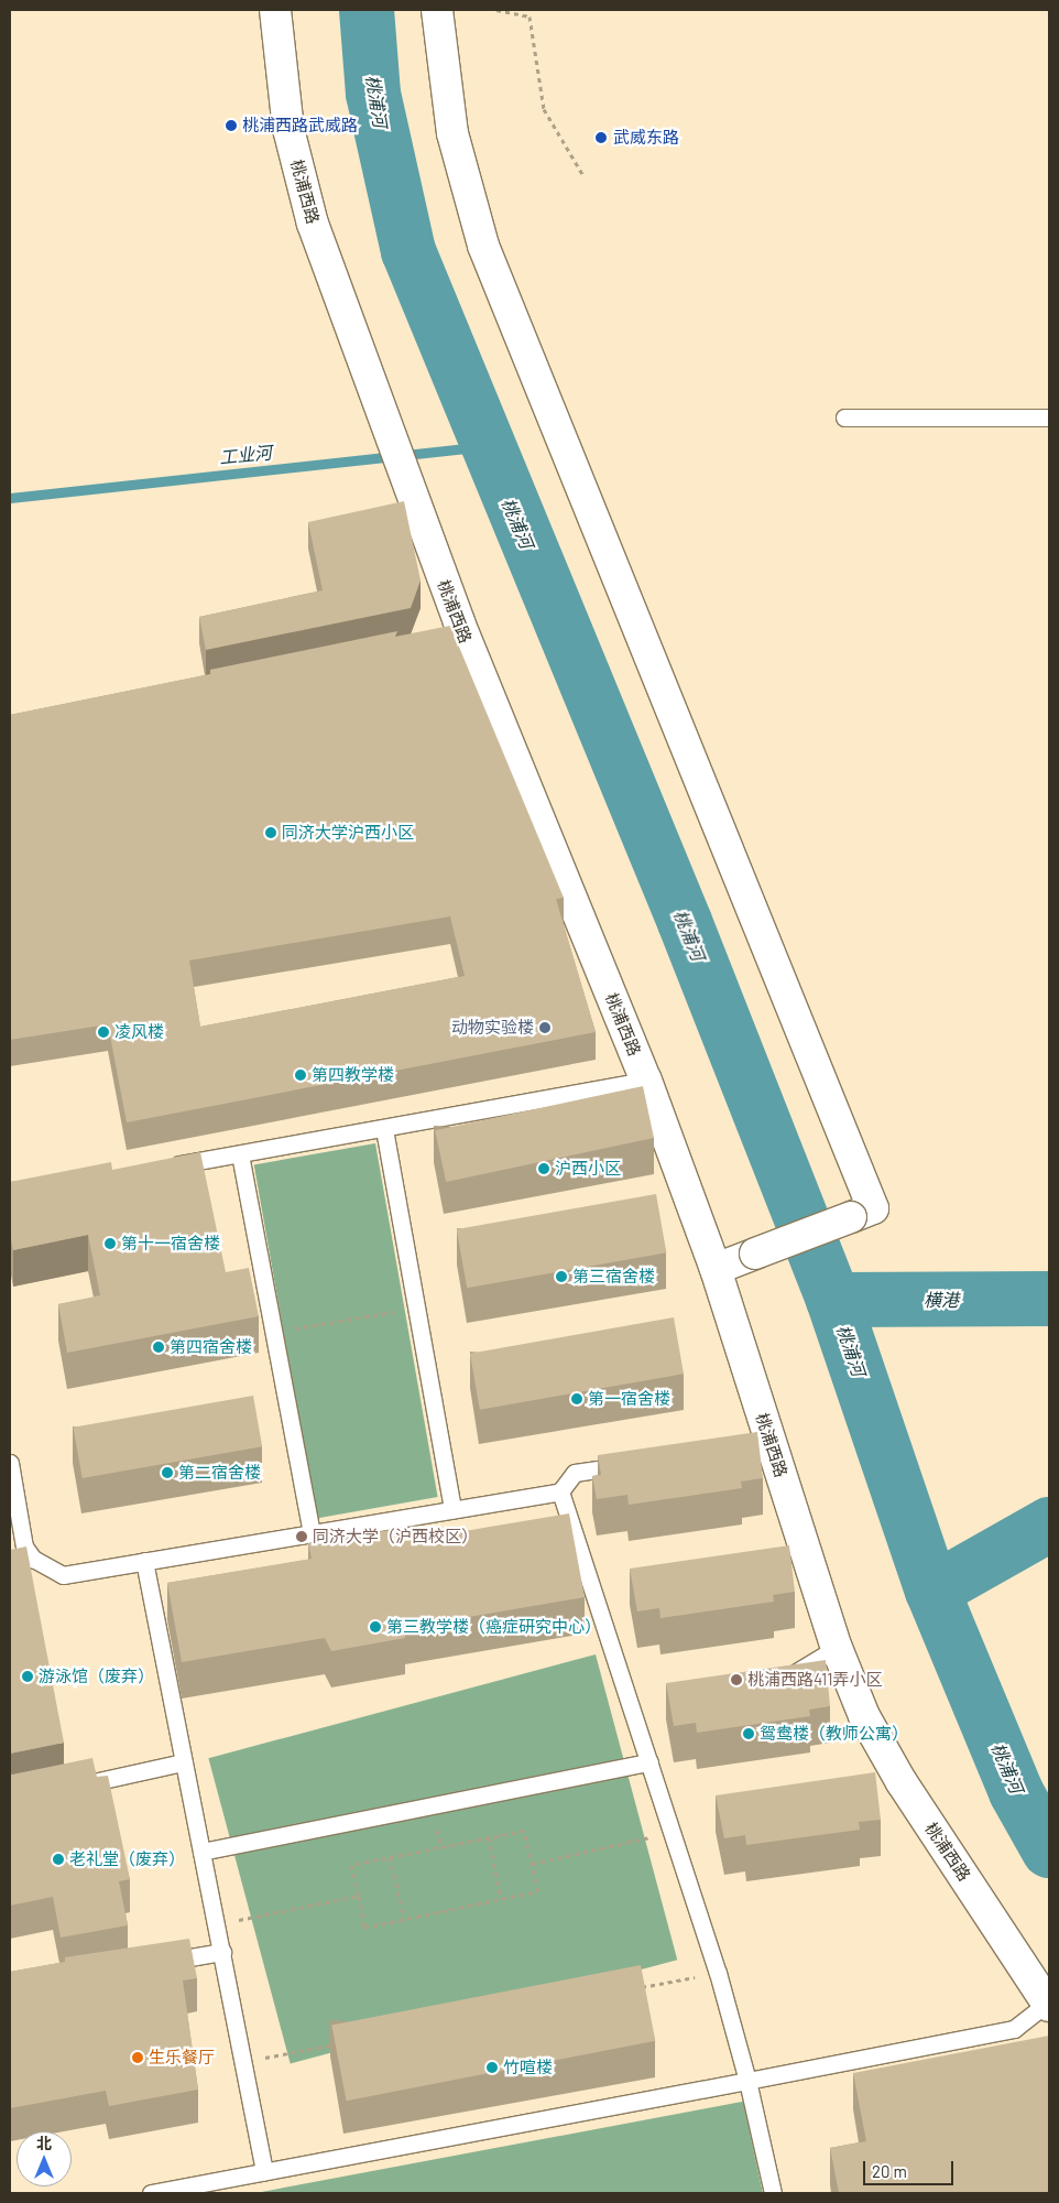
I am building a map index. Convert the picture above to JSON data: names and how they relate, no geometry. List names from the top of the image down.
{
  "streets": {
    "street": ["桃浦西路"]
  },
  "water": ["桃浦河", "工业河", "横港"],
  "places": [
    "桃浦西路武威路",
    "武威东路",
    "同济大学沪西小区",
    "动物实验楼",
    "凌风楼",
    "第四教学楼",
    "沪西小区",
    "第十一宿舍楼",
    "第三宿舍楼",
    "第四宿舍楼",
    "第一宿舍楼",
    "第二宿舍楼",
    "同济大学（沪西校区）",
    "第三教学楼（癌症研究中心）",
    "游泳馆（废弃）",
    "桃浦西路411弄小区",
    "鸳鸯楼（教师公寓）",
    "老礼堂（废弃）",
    "生乐餐厅",
    "竹喧楼"
  ],
  "scale_bar": "20 m",
  "north": "top"
}
